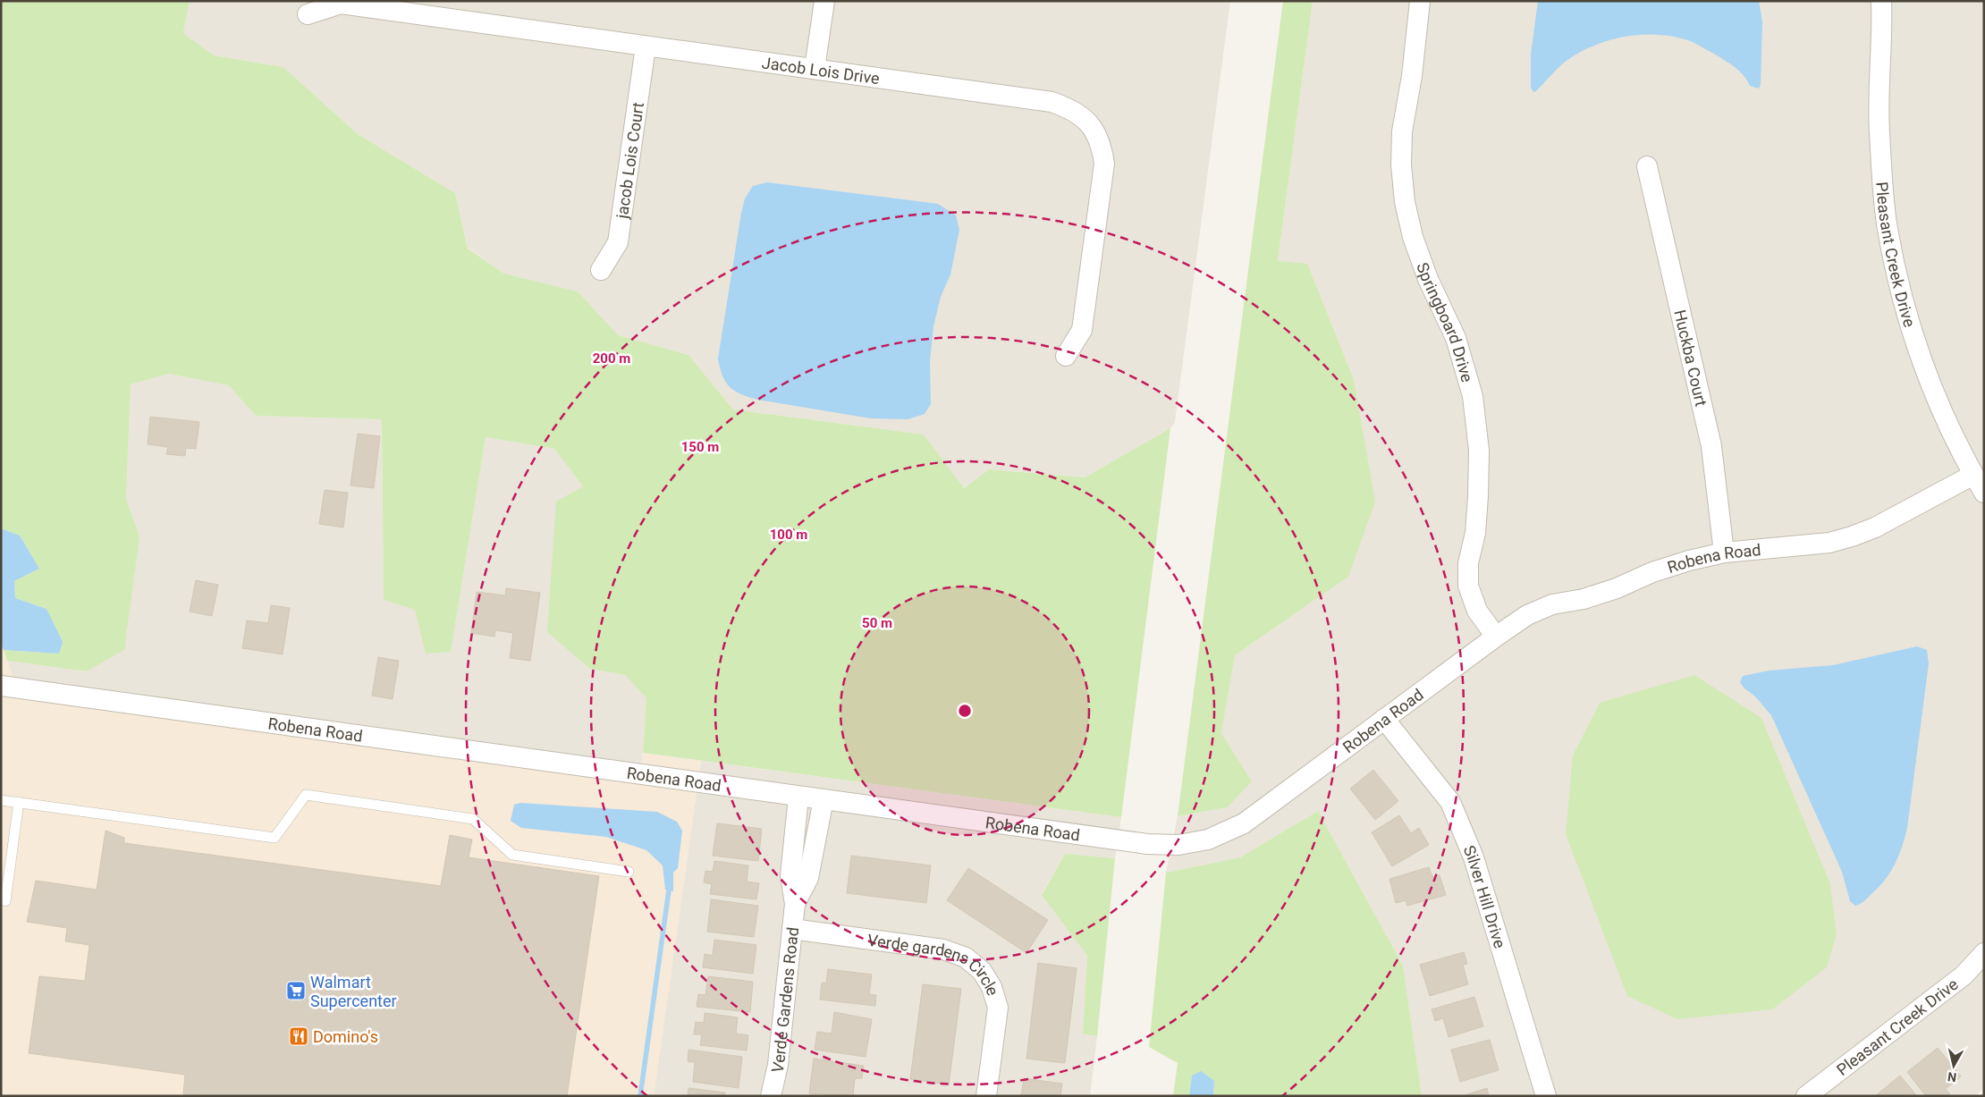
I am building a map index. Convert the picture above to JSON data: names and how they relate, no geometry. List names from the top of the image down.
{
  "streets": {
    "street": [
      "Jacob Lois Drive",
      "jacob Lois Court",
      "Pleasant Creek Drive",
      "Springboard Drive",
      "Huckba Court",
      "Robena Road",
      "Silver Hill Drive",
      "Verde gardens Circle",
      "Verde Gardens Road"
    ]
  },
  "crossings": [
    ["Jacob Lois Drive", "jacob Lois Court"],
    ["Pleasant Creek Drive", "Robena Road"],
    ["Springboard Drive", "Robena Road"],
    ["Huckba Court", "Robena Road"],
    ["Robena Road", "Silver Hill Drive"],
    ["Robena Road", "Verde Gardens Road"],
    ["Verde gardens Circle", "Verde Gardens Road"]
  ],
  "places": {
    "supermarket": ["Walmart Supercenter"],
    "restaurant": ["Domino's"]
  },
  "north": "bottom",
  "rings": [
    "200 m",
    "150 m",
    "100 m",
    "50 m"
  ]
}
